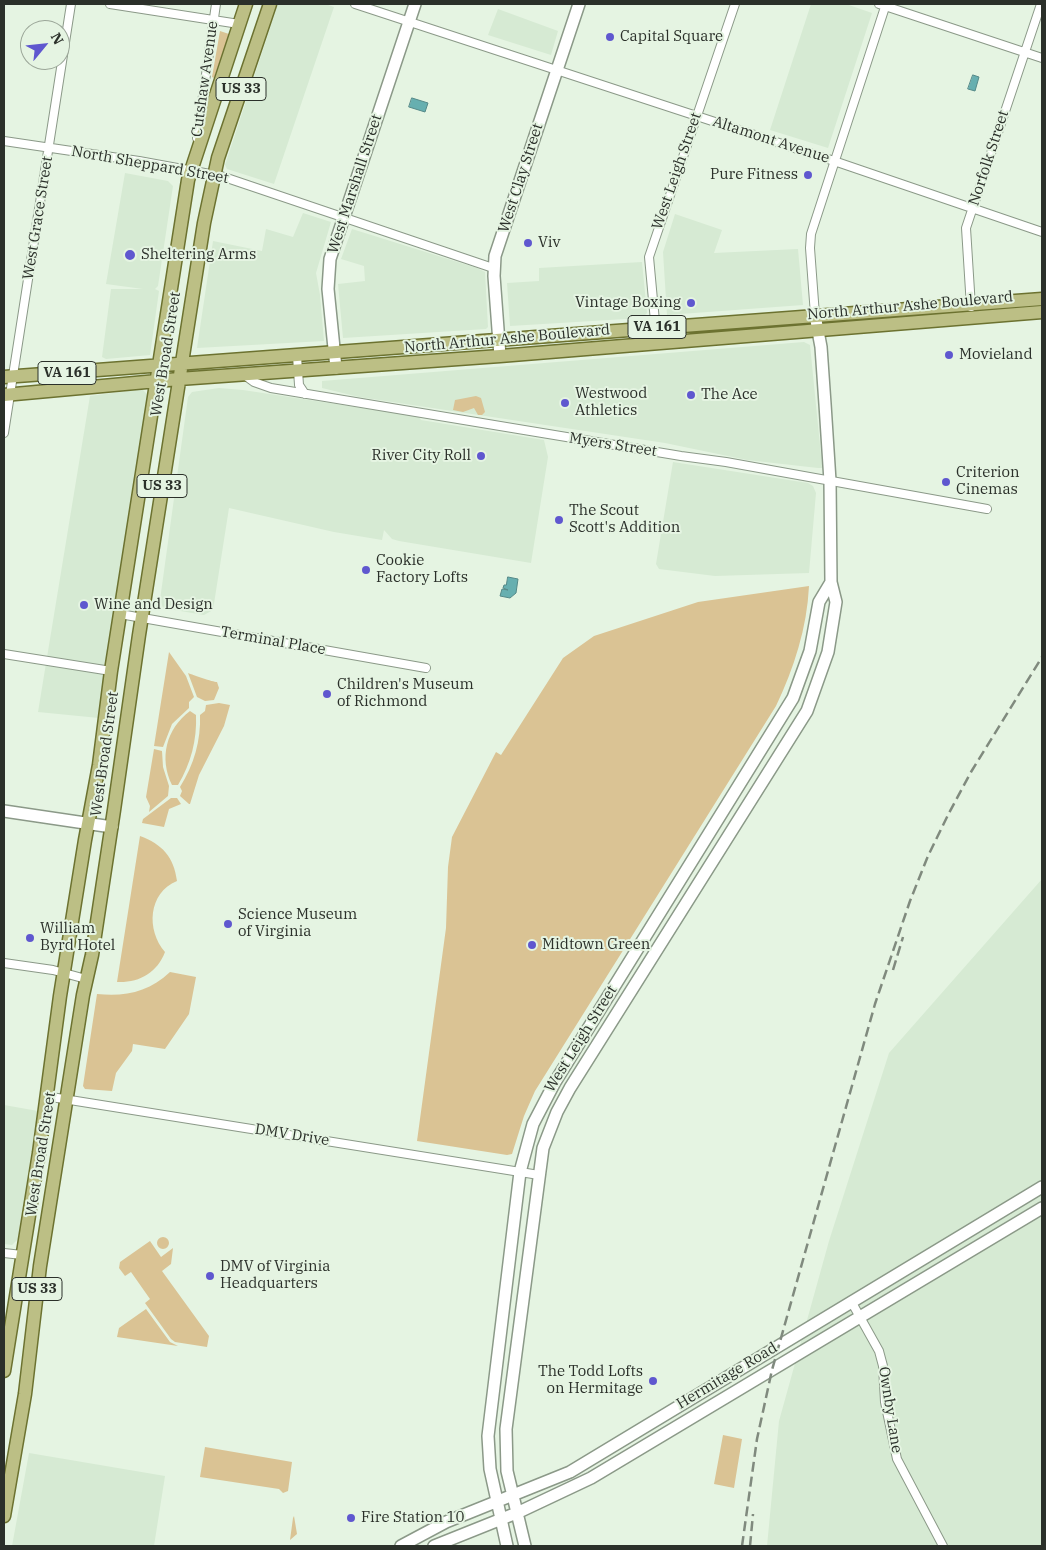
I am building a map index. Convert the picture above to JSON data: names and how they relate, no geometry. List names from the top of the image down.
{
  "streets": {
    "main road": [
      "US 33",
      "North Arthur Ashe Boulevard",
      "VA 161",
      "West Broad Street"
    ],
    "street": [
      "Cutshaw Avenue",
      "Altamont Avenue",
      "Norfolk Street",
      "North Sheppard Street",
      "West Leigh Street",
      "West Clay Street",
      "West Marshall Street",
      "West Grace Street",
      "Myers Street",
      "Terminal Place",
      "DMV Drive",
      "Hermitage Road",
      "Ownby Lane"
    ]
  },
  "crossings": [
    ["Cutshaw Avenue", "West Broad Street"],
    ["Altamont Avenue", "Norfolk Street"],
    ["Altamont Avenue", "West Leigh Street"],
    ["Altamont Avenue", "West Clay Street"],
    ["Altamont Avenue", "West Marshall Street"],
    ["Norfolk Street", "North Arthur Ashe Boulevard"],
    ["North Sheppard Street", "West Clay Street"],
    ["North Sheppard Street", "West Marshall Street"],
    ["North Sheppard Street", "West Grace Street"],
    ["North Sheppard Street", "West Broad Street"],
    ["West Leigh Street", "North Arthur Ashe Boulevard"],
    ["West Leigh Street", "Myers Street"],
    ["West Leigh Street", "DMV Drive"],
    ["West Leigh Street", "Hermitage Road"],
    ["West Clay Street", "North Arthur Ashe Boulevard"],
    ["West Marshall Street", "North Arthur Ashe Boulevard"],
    ["West Grace Street", "North Arthur Ashe Boulevard"],
    ["North Arthur Ashe Boulevard", "West Broad Street"],
    ["North Arthur Ashe Boulevard", "Myers Street"],
    ["West Broad Street", "Terminal Place"],
    ["West Broad Street", "DMV Drive"],
    ["Hermitage Road", "Ownby Lane"]
  ],
  "places": [
    "Capital Square",
    "Pure Fitness",
    "Viv",
    "Sheltering Arms",
    "Vintage Boxing",
    "Movieland",
    "The Ace",
    "Westwood Athletics",
    "River City Roll",
    "Criterion Cinemas",
    "The Scout Scott's Addition",
    "Cookie Factory Lofts",
    "Wine and Design",
    "Children's Museum of Richmond",
    "Science Museum of Virginia",
    "William Byrd Hotel",
    "Midtown Green",
    "DMV of Virginia Headquarters",
    "The Todd Lofts on Hermitage",
    "Fire Station 10"
  ],
  "north": "top right"
}
